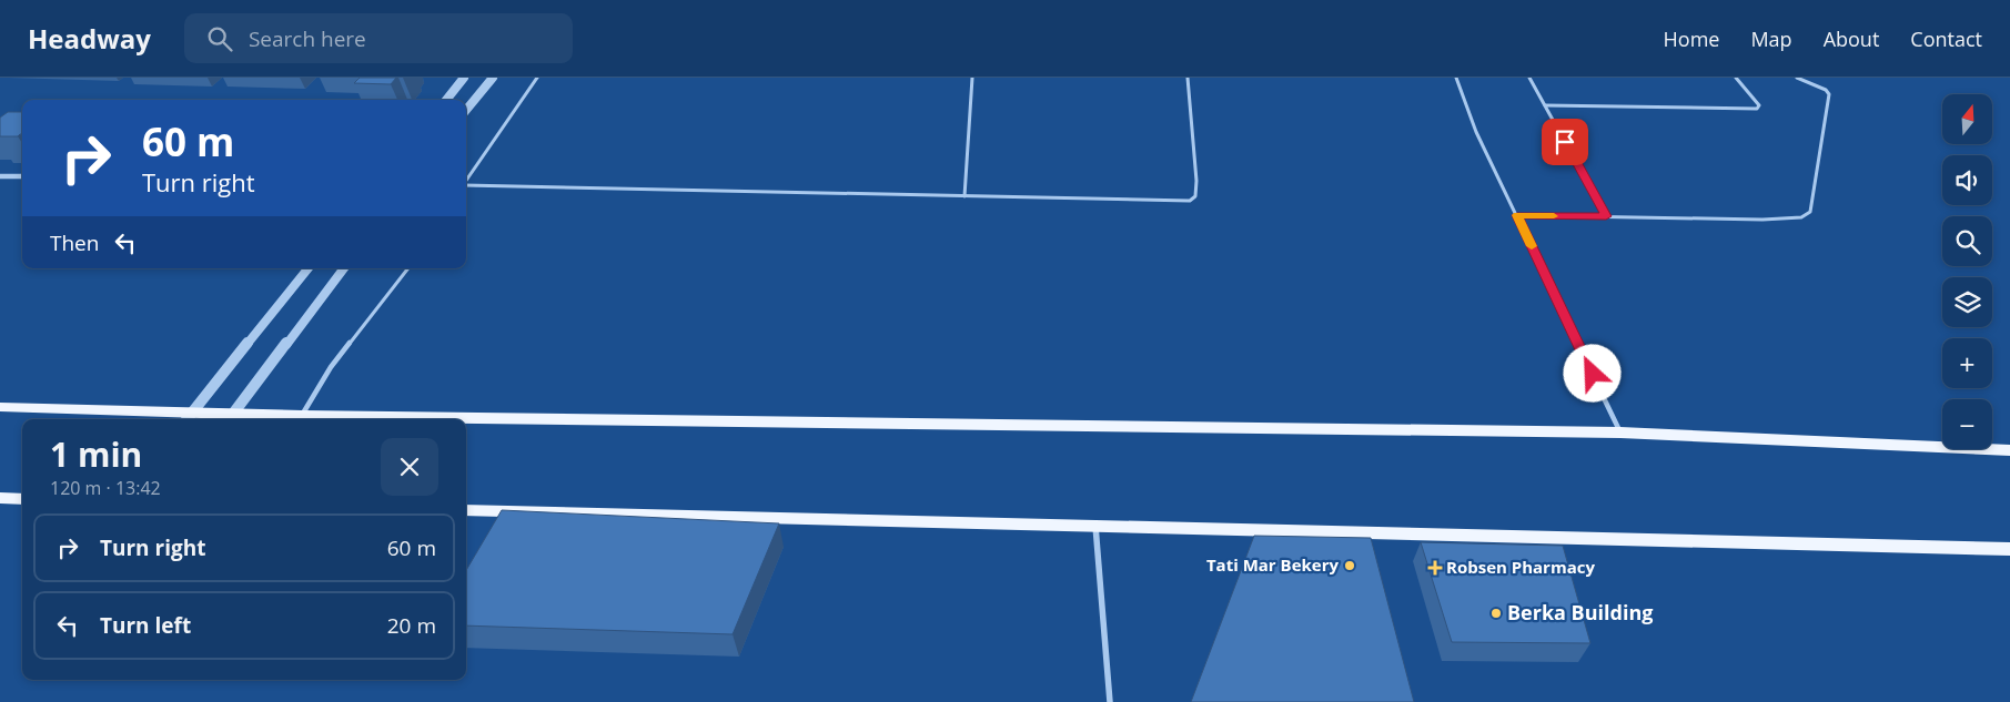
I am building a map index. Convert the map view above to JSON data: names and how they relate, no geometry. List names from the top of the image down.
{
  "places": {
    "other": ["Tati Mar Bekery", "Berka Building"],
    "health": ["Robsen Pharmacy"]
  },
  "north": "top",
  "page": {
    "header": "Headway",
    "search": "Search here",
    "nav": [
      "Home",
      "Map",
      "About",
      "Contact"
    ],
    "map_buttons": ["+", "−"],
    "turn": ["60 m", "Turn right"],
    "then": "Then",
    "heading": ["1 min", "120 m · 13:42"],
    "list": [
      {
        "name": "Turn right",
        "value": "60 m"
      },
      {
        "name": "Turn left",
        "value": "20 m"
      }
    ]
  }
}
